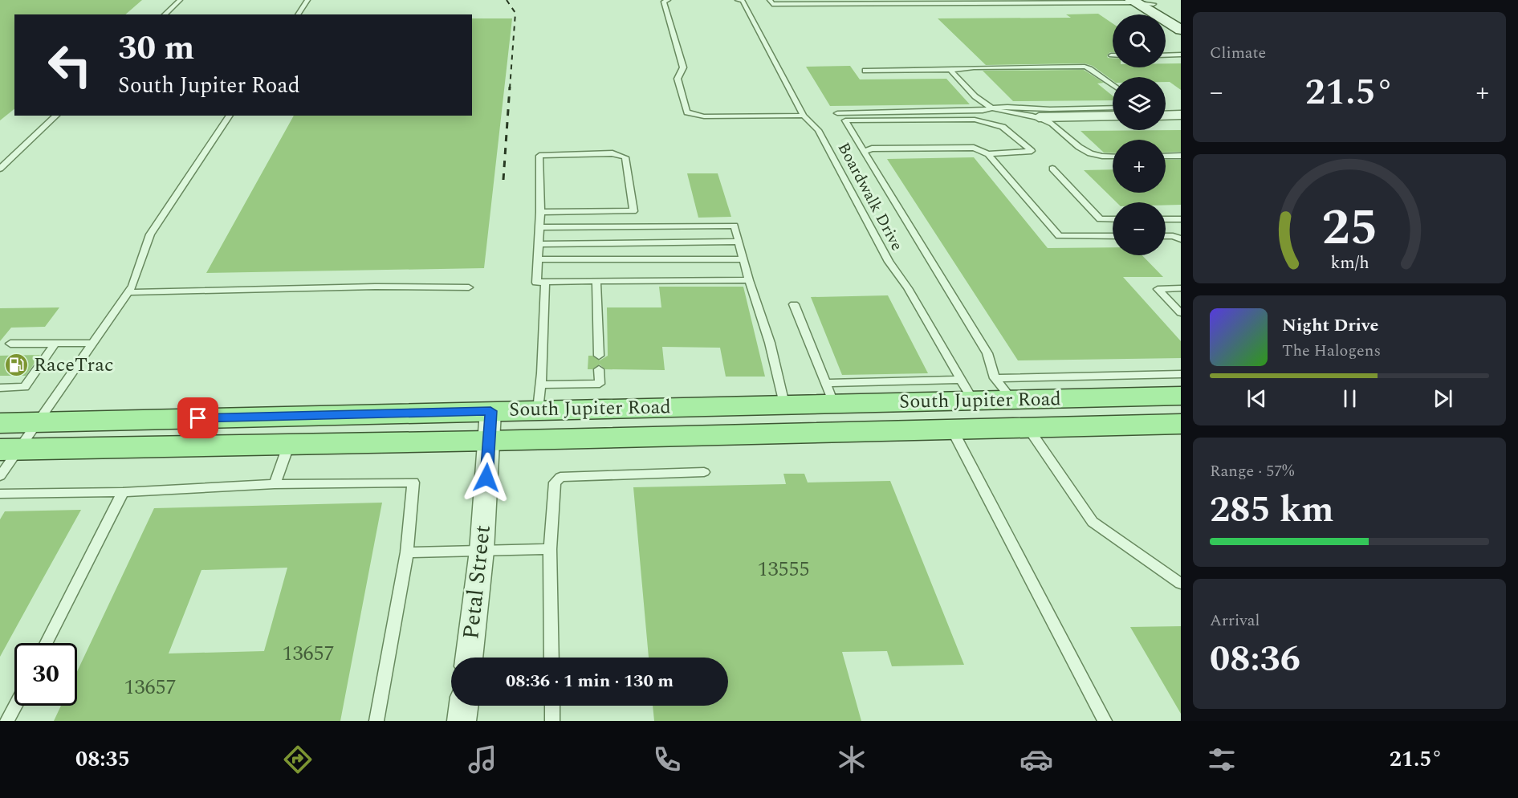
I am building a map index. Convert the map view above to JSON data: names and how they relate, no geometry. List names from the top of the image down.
{
  "streets": {
    "main road": ["South Jupiter Road"],
    "street": ["Petal Street"],
    "lane": ["Boardwalk Drive"]
  },
  "crossings": [
    ["Boardwalk Drive", "South Jupiter Road"],
    ["South Jupiter Road", "Petal Street"]
  ],
  "places": {
    "fuel station": ["RaceTrac"]
  },
  "house_numbers": ["13555", "13657", "13657"],
  "page": {
    "tile": [
      "Climate",
      ["Range · 57%", "285 km"],
      ["Arrival", "08:36"]
    ],
    "map_buttons": ["+", "−"],
    "turn": ["30 m", "South Jupiter Road"],
    "heat": ["−", "21.5°", "+"],
    "song": ["Night Drive", "The Halogens"],
    "limit": "30",
    "trip": "08:36 · 1 min · 130 m",
    "tabs": ["08:35", "21.5°"],
    "gauge": ["25", "km/h"]
  }
}
